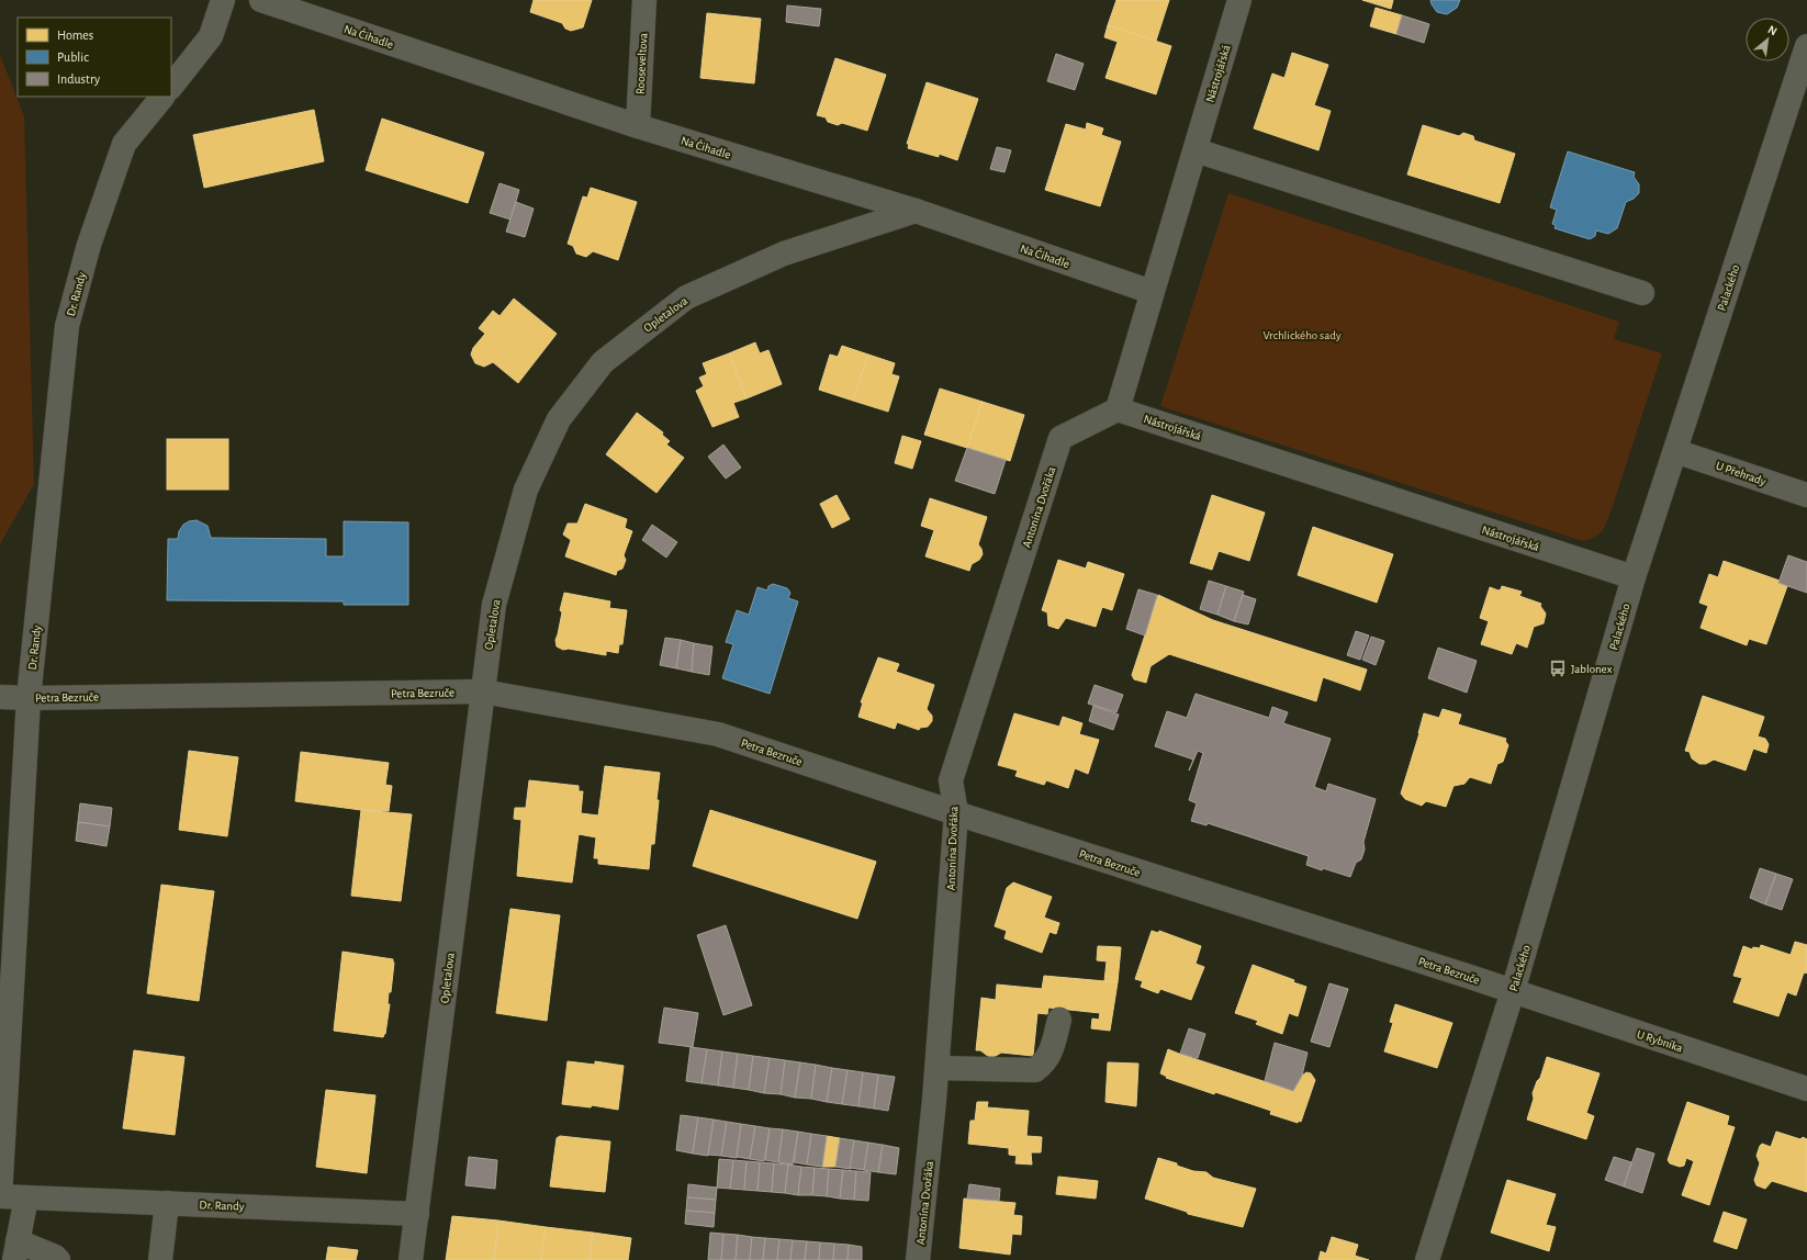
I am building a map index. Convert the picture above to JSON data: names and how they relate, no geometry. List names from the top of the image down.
{
  "streets": {
    "street": [
      "Na Čihadle",
      "Rooseveltova",
      "Nástrojářská",
      "Palackého",
      "Dr. Randy",
      "Opletalova",
      "U Přehrady",
      "Antonína Dvořáka",
      "Petra Bezruče",
      "U Rybníka"
    ]
  },
  "crossings": [
    ["Na Čihadle", "Rooseveltova"],
    ["Na Čihadle", "Nástrojářská"],
    ["Na Čihadle", "Opletalova"],
    ["Nástrojářská", "Palackého"],
    ["Nástrojářská", "Antonína Dvořáka"],
    ["Palackého", "U Přehrady"],
    ["Palackého", "Petra Bezruče"],
    ["Palackého", "U Rybníka"],
    ["Dr. Randy", "Opletalova"],
    ["Dr. Randy", "Petra Bezruče"],
    ["Opletalova", "Petra Bezruče"],
    ["Antonína Dvořáka", "Petra Bezruče"],
    ["Petra Bezruče", "U Rybníka"]
  ],
  "parks": ["Vrchlického sady"],
  "places": {
    "bus stop": ["Jablonex"]
  },
  "legend": ["Homes", "Public", "Industry"],
  "north": "top right"
}
